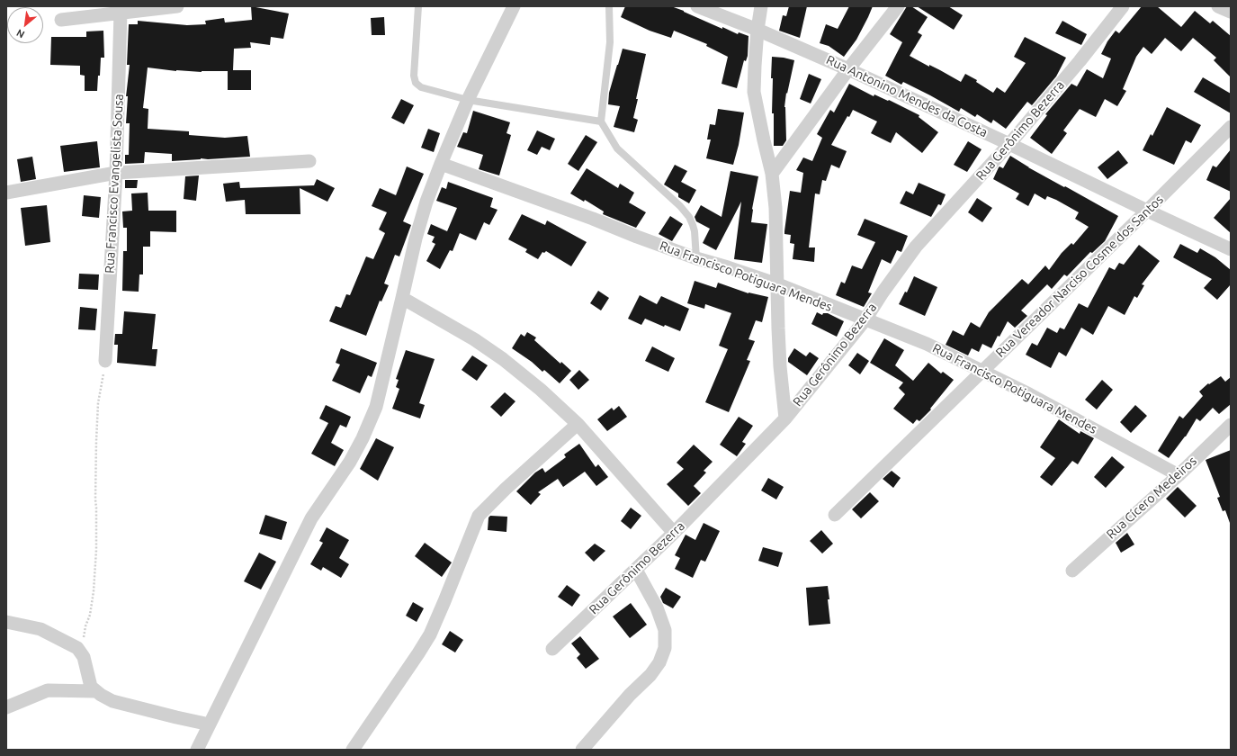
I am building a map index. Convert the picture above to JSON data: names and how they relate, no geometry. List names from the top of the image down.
{
  "streets": {
    "street": [
      "Rua Antonino Mendes da Costa",
      "Rua Gerônimo Bezerra",
      "Rua Francisco Evangelista Sousa",
      "Rua Francisco Potiguara Mendes",
      "Rua Vereador Narciso Cosme dos Santos",
      "Rua Cícero Medeiros"
    ]
  },
  "crossings": [
    ["Rua Antonino Mendes da Costa", "Rua Gerônimo Bezerra"],
    ["Rua Antonino Mendes da Costa", "Rua Vereador Narciso Cosme dos Santos"],
    ["Rua Gerônimo Bezerra", "Rua Francisco Potiguara Mendes"],
    ["Rua Francisco Potiguara Mendes", "Rua Vereador Narciso Cosme dos Santos"],
    ["Rua Francisco Potiguara Mendes", "Rua Cícero Medeiros"]
  ],
  "north": "bottom left"
}
